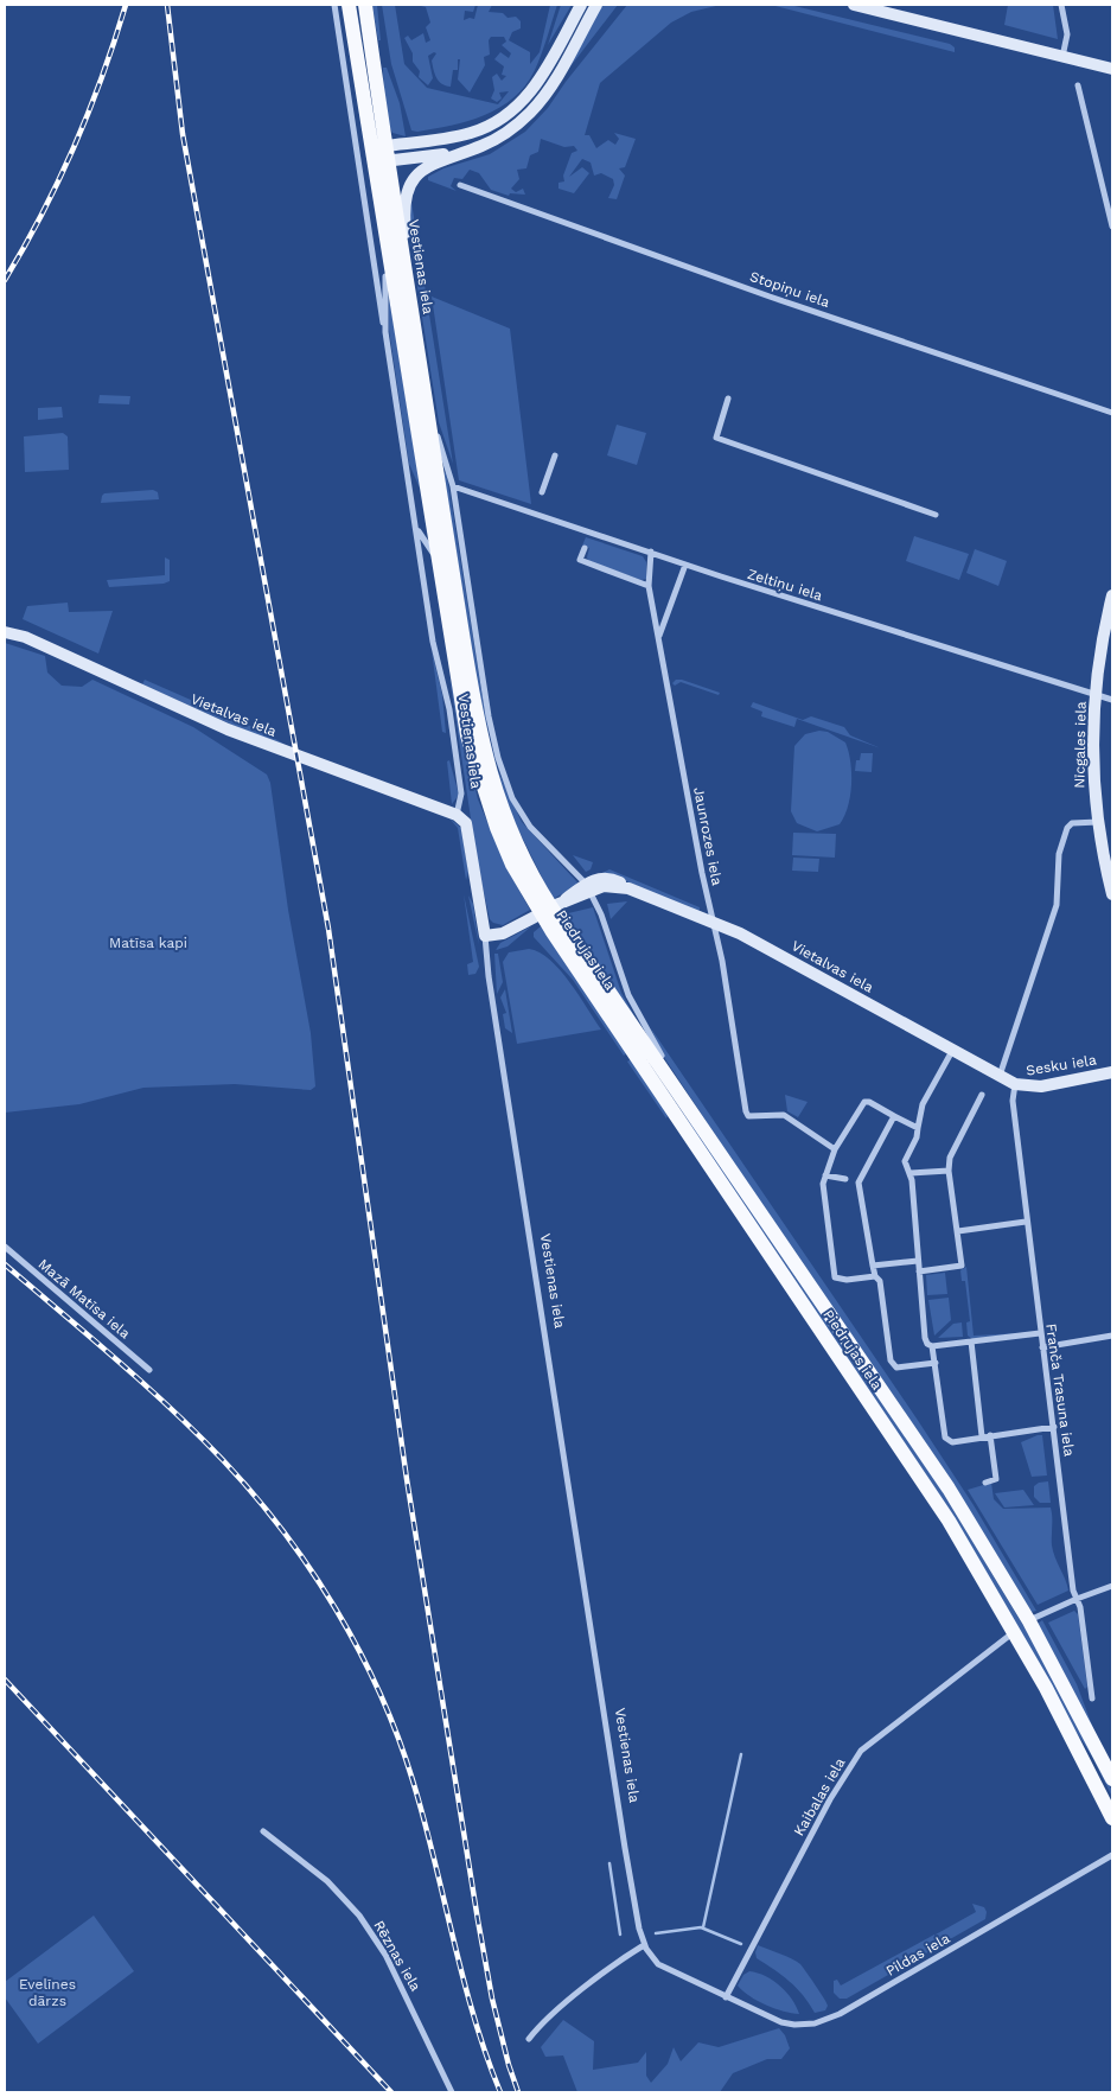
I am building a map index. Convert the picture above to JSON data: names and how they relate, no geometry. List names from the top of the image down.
{
  "streets": {
    "main road": ["Vestienas iela", "Piedrujas iela"],
    "street": [
      "Stopiņu iela",
      "Zeltiņu iela",
      "Vietalvas iela",
      "Nīcgales iela",
      "Jaunrozes iela",
      "Sesku iela",
      "Mazā Matīsa iela",
      "Franča Trasuna iela",
      "Kaibalas iela",
      "Pildas iela",
      "Rēznas iela"
    ]
  },
  "crossings": [
    ["Vestienas iela", "Vietalvas iela"],
    ["Vestienas iela", "Piedrujas iela"],
    ["Vestienas iela", "Kaibalas iela"],
    ["Vestienas iela", "Pildas iela"],
    ["Zeltiņu iela", "Nīcgales iela"],
    ["Zeltiņu iela", "Jaunrozes iela"],
    ["Vietalvas iela", "Jaunrozes iela"],
    ["Vietalvas iela", "Sesku iela"],
    ["Vietalvas iela", "Franča Trasuna iela"],
    ["Piedrujas iela", "Kaibalas iela"],
    ["Sesku iela", "Franča Trasuna iela"],
    ["Kaibalas iela", "Pildas iela"]
  ],
  "parks": ["Matīsa kapi", "Evelīnes dārzs"]
}
